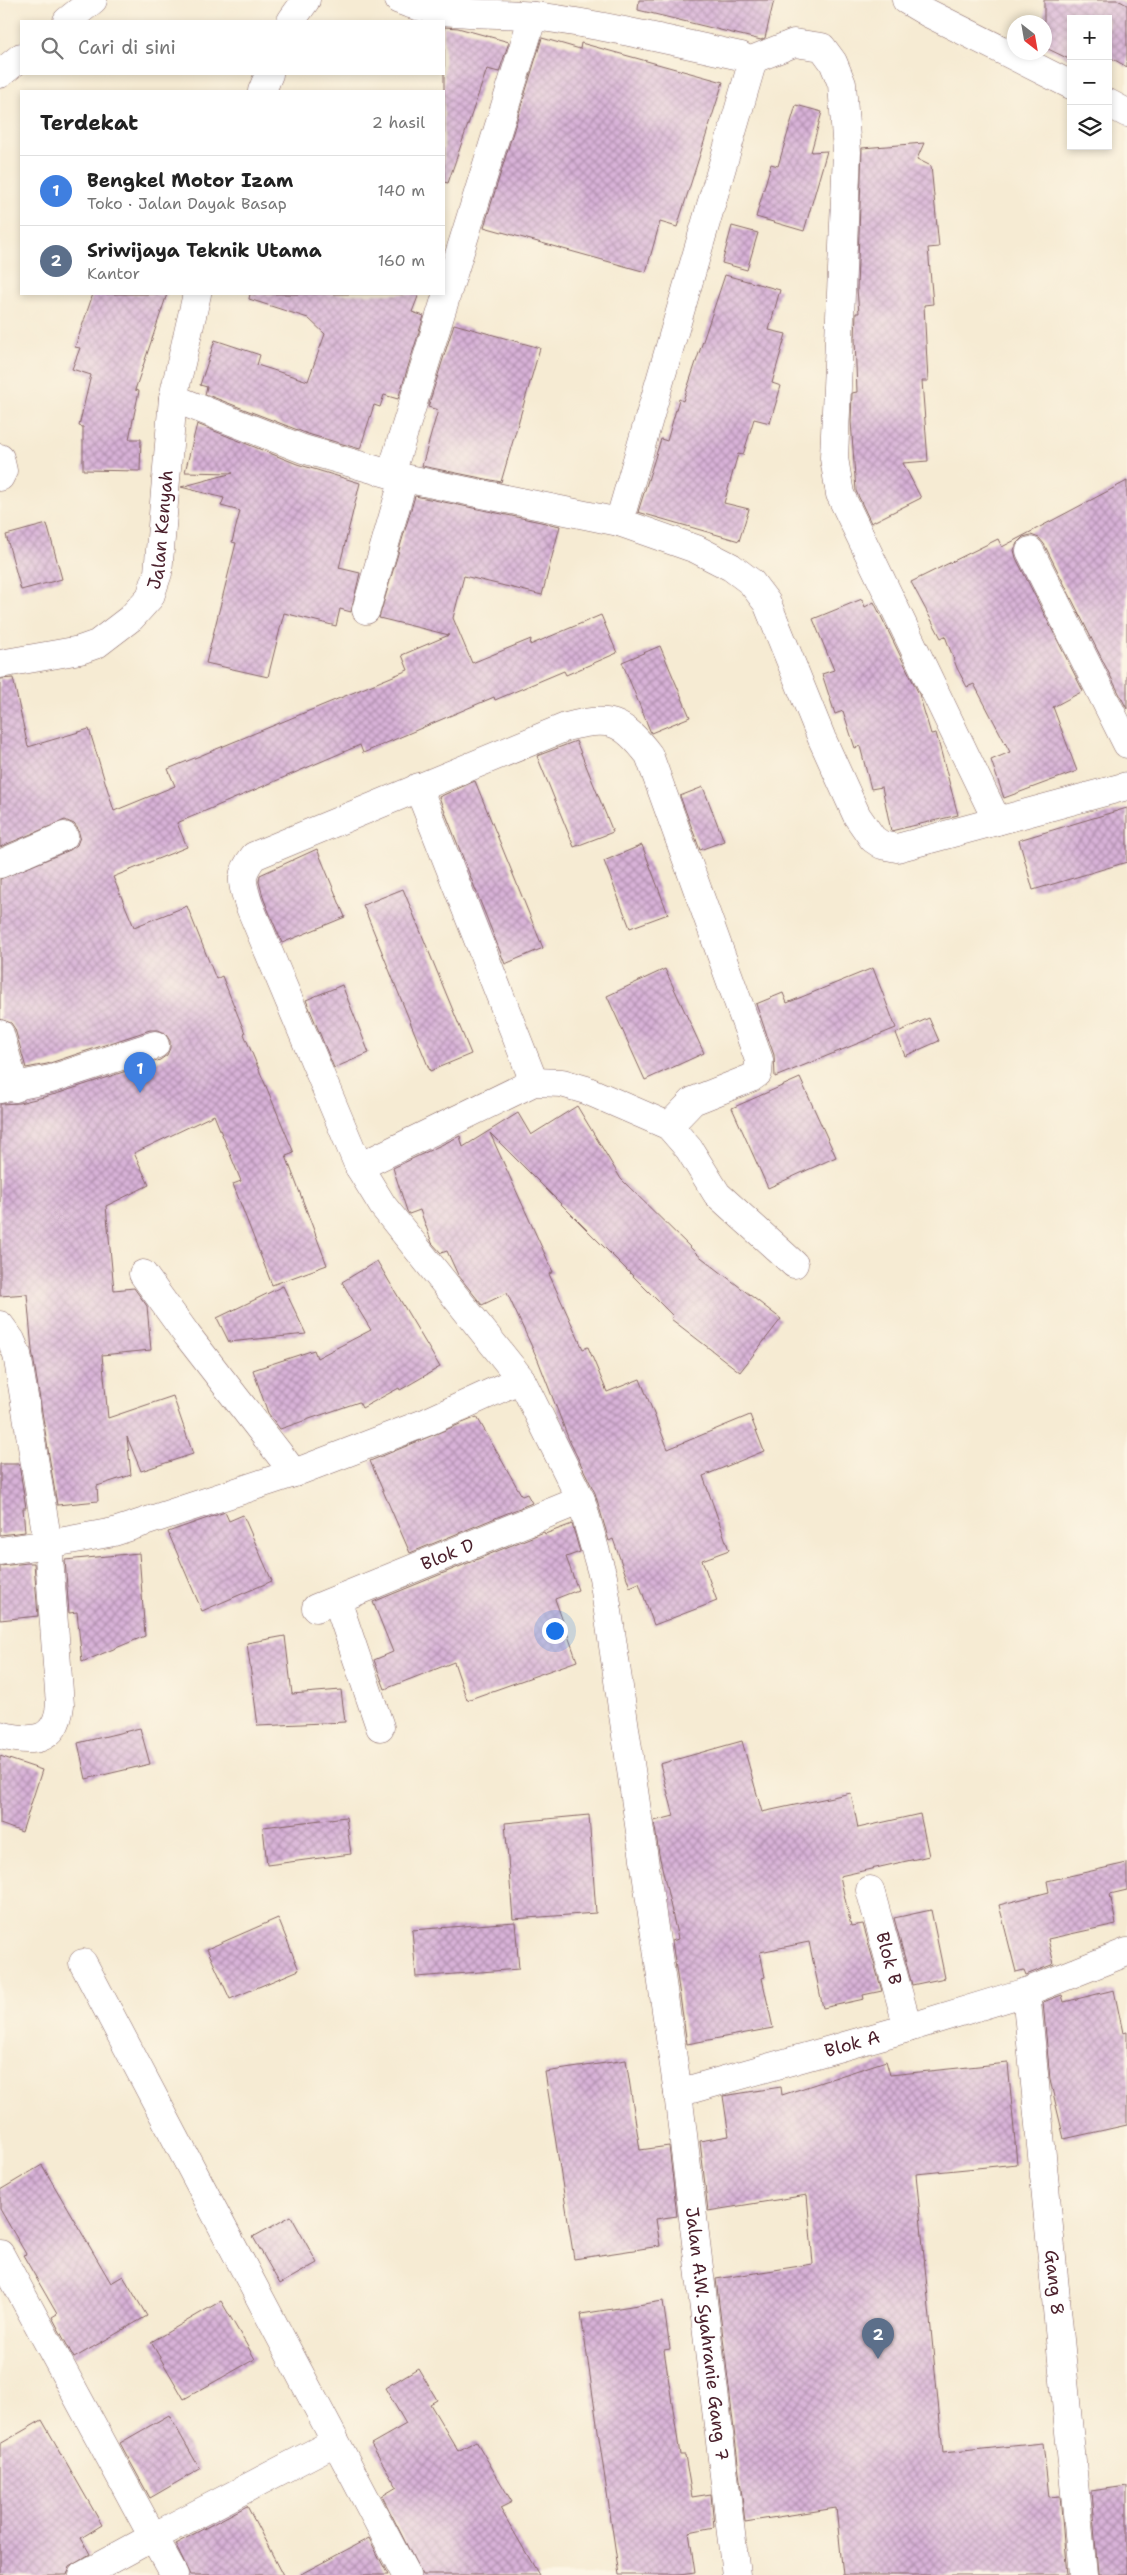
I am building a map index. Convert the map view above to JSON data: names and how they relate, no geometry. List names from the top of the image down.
{
  "streets": {
    "street": [
      "Jalan Kenyah",
      "Blok D",
      "Blok B",
      "Blok A",
      "Gang 8",
      "Jalan A.W. Syahranie Gang 7"
    ]
  },
  "crossings": [
    ["Blok D", "Jalan A.W. Syahranie Gang 7"],
    ["Blok B", "Blok A"],
    ["Blok A", "Gang 8"],
    ["Blok A", "Jalan A.W. Syahranie Gang 7"]
  ],
  "north": "bottom right",
  "page": {
    "map_buttons": ["+", "−"],
    "search": "Cari di sini",
    "heading": ["Terdekat", "2 hasil"],
    "list": [
      {
        "mark": "1",
        "name": "Bengkel Motor Izam",
        "note": "Toko · Jalan Dayak Basap",
        "value": "140 m"
      },
      {
        "mark": "2",
        "name": "Sriwijaya Teknik Utama",
        "note": "Kantor",
        "value": "160 m"
      }
    ],
    "pins": ["1", "2"]
  }
}
